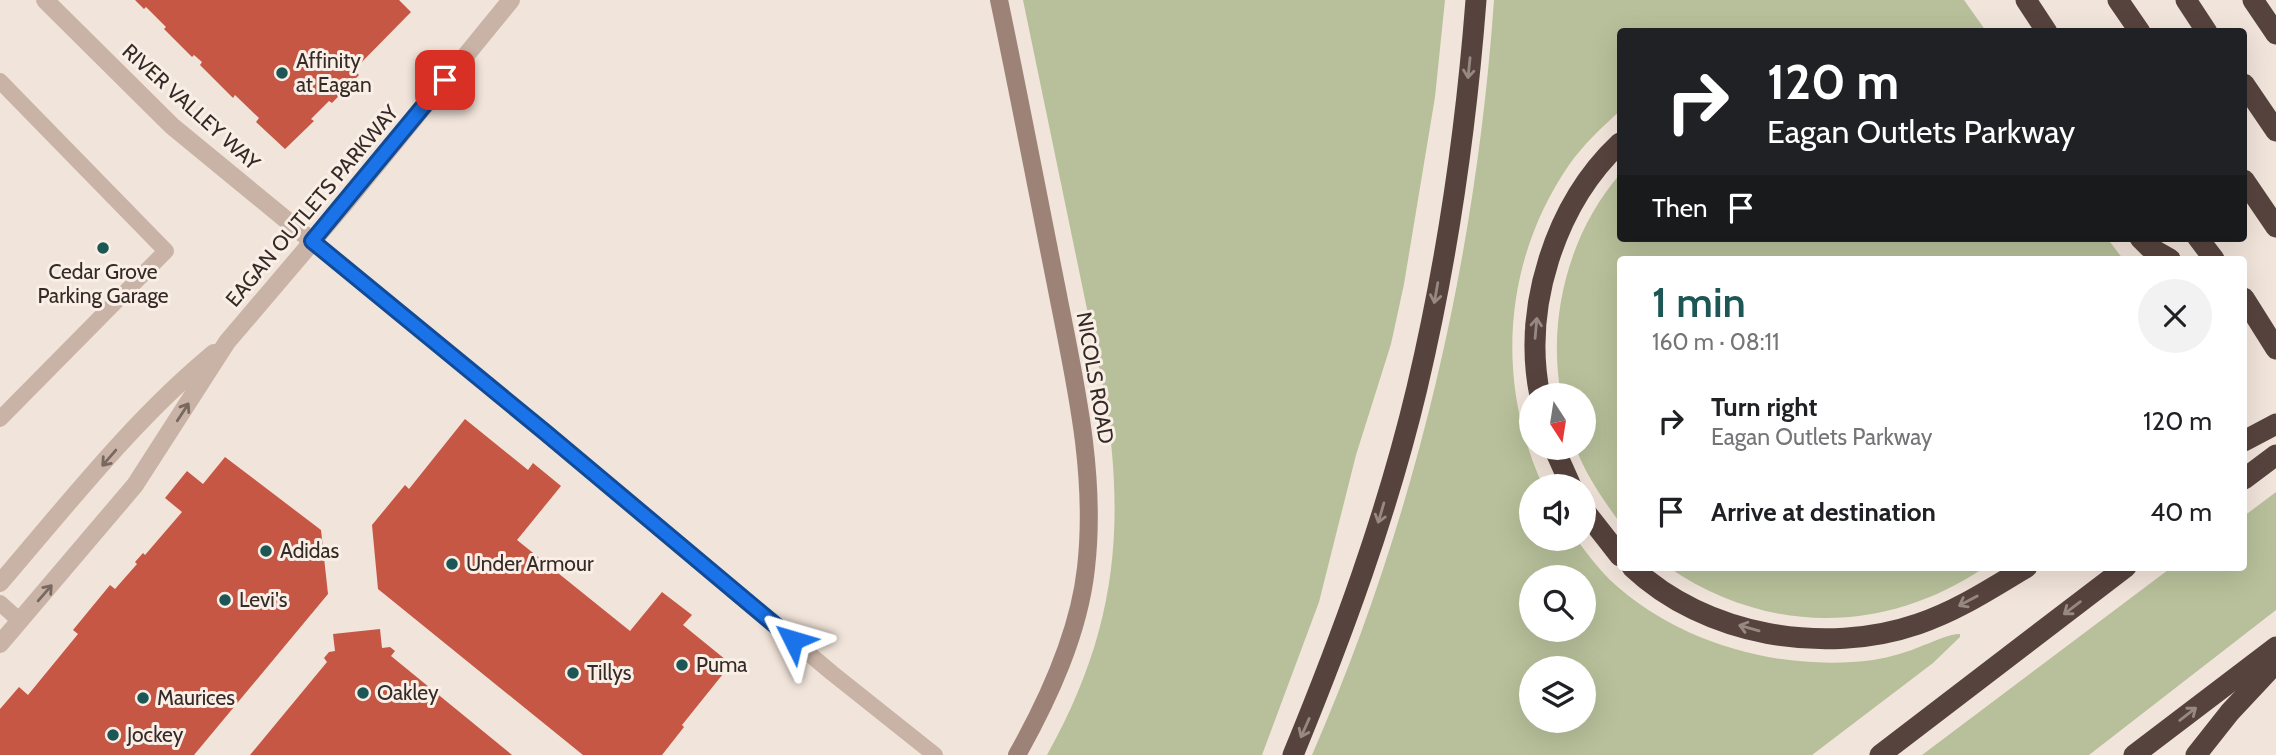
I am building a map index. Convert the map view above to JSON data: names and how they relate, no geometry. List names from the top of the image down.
{
  "streets": {
    "street": ["RIVER VALLEY WAY", "EAGAN OUTLETS PARKWAY", "NICOLS ROAD"]
  },
  "crossings": [
    ["RIVER VALLEY WAY", "EAGAN OUTLETS PARKWAY"]
  ],
  "places": [
    "Affinity at Eagan",
    "Cedar Grove Parking Garage",
    "Adidas",
    "Under Armour",
    "Levi's",
    "Puma",
    "Tillys",
    "Oakley",
    "Maurices",
    "Jockey"
  ],
  "north": "bottom",
  "page": {
    "turn": ["120 m", "Eagan Outlets Parkway"],
    "then": "Then",
    "heading": ["1 min", "160 m · 08:11"],
    "list": [
      {
        "name": "Turn right",
        "note": "Eagan Outlets Parkway",
        "value": "120 m"
      },
      {
        "name": "Arrive at destination",
        "value": "40 m"
      }
    ]
  }
}
